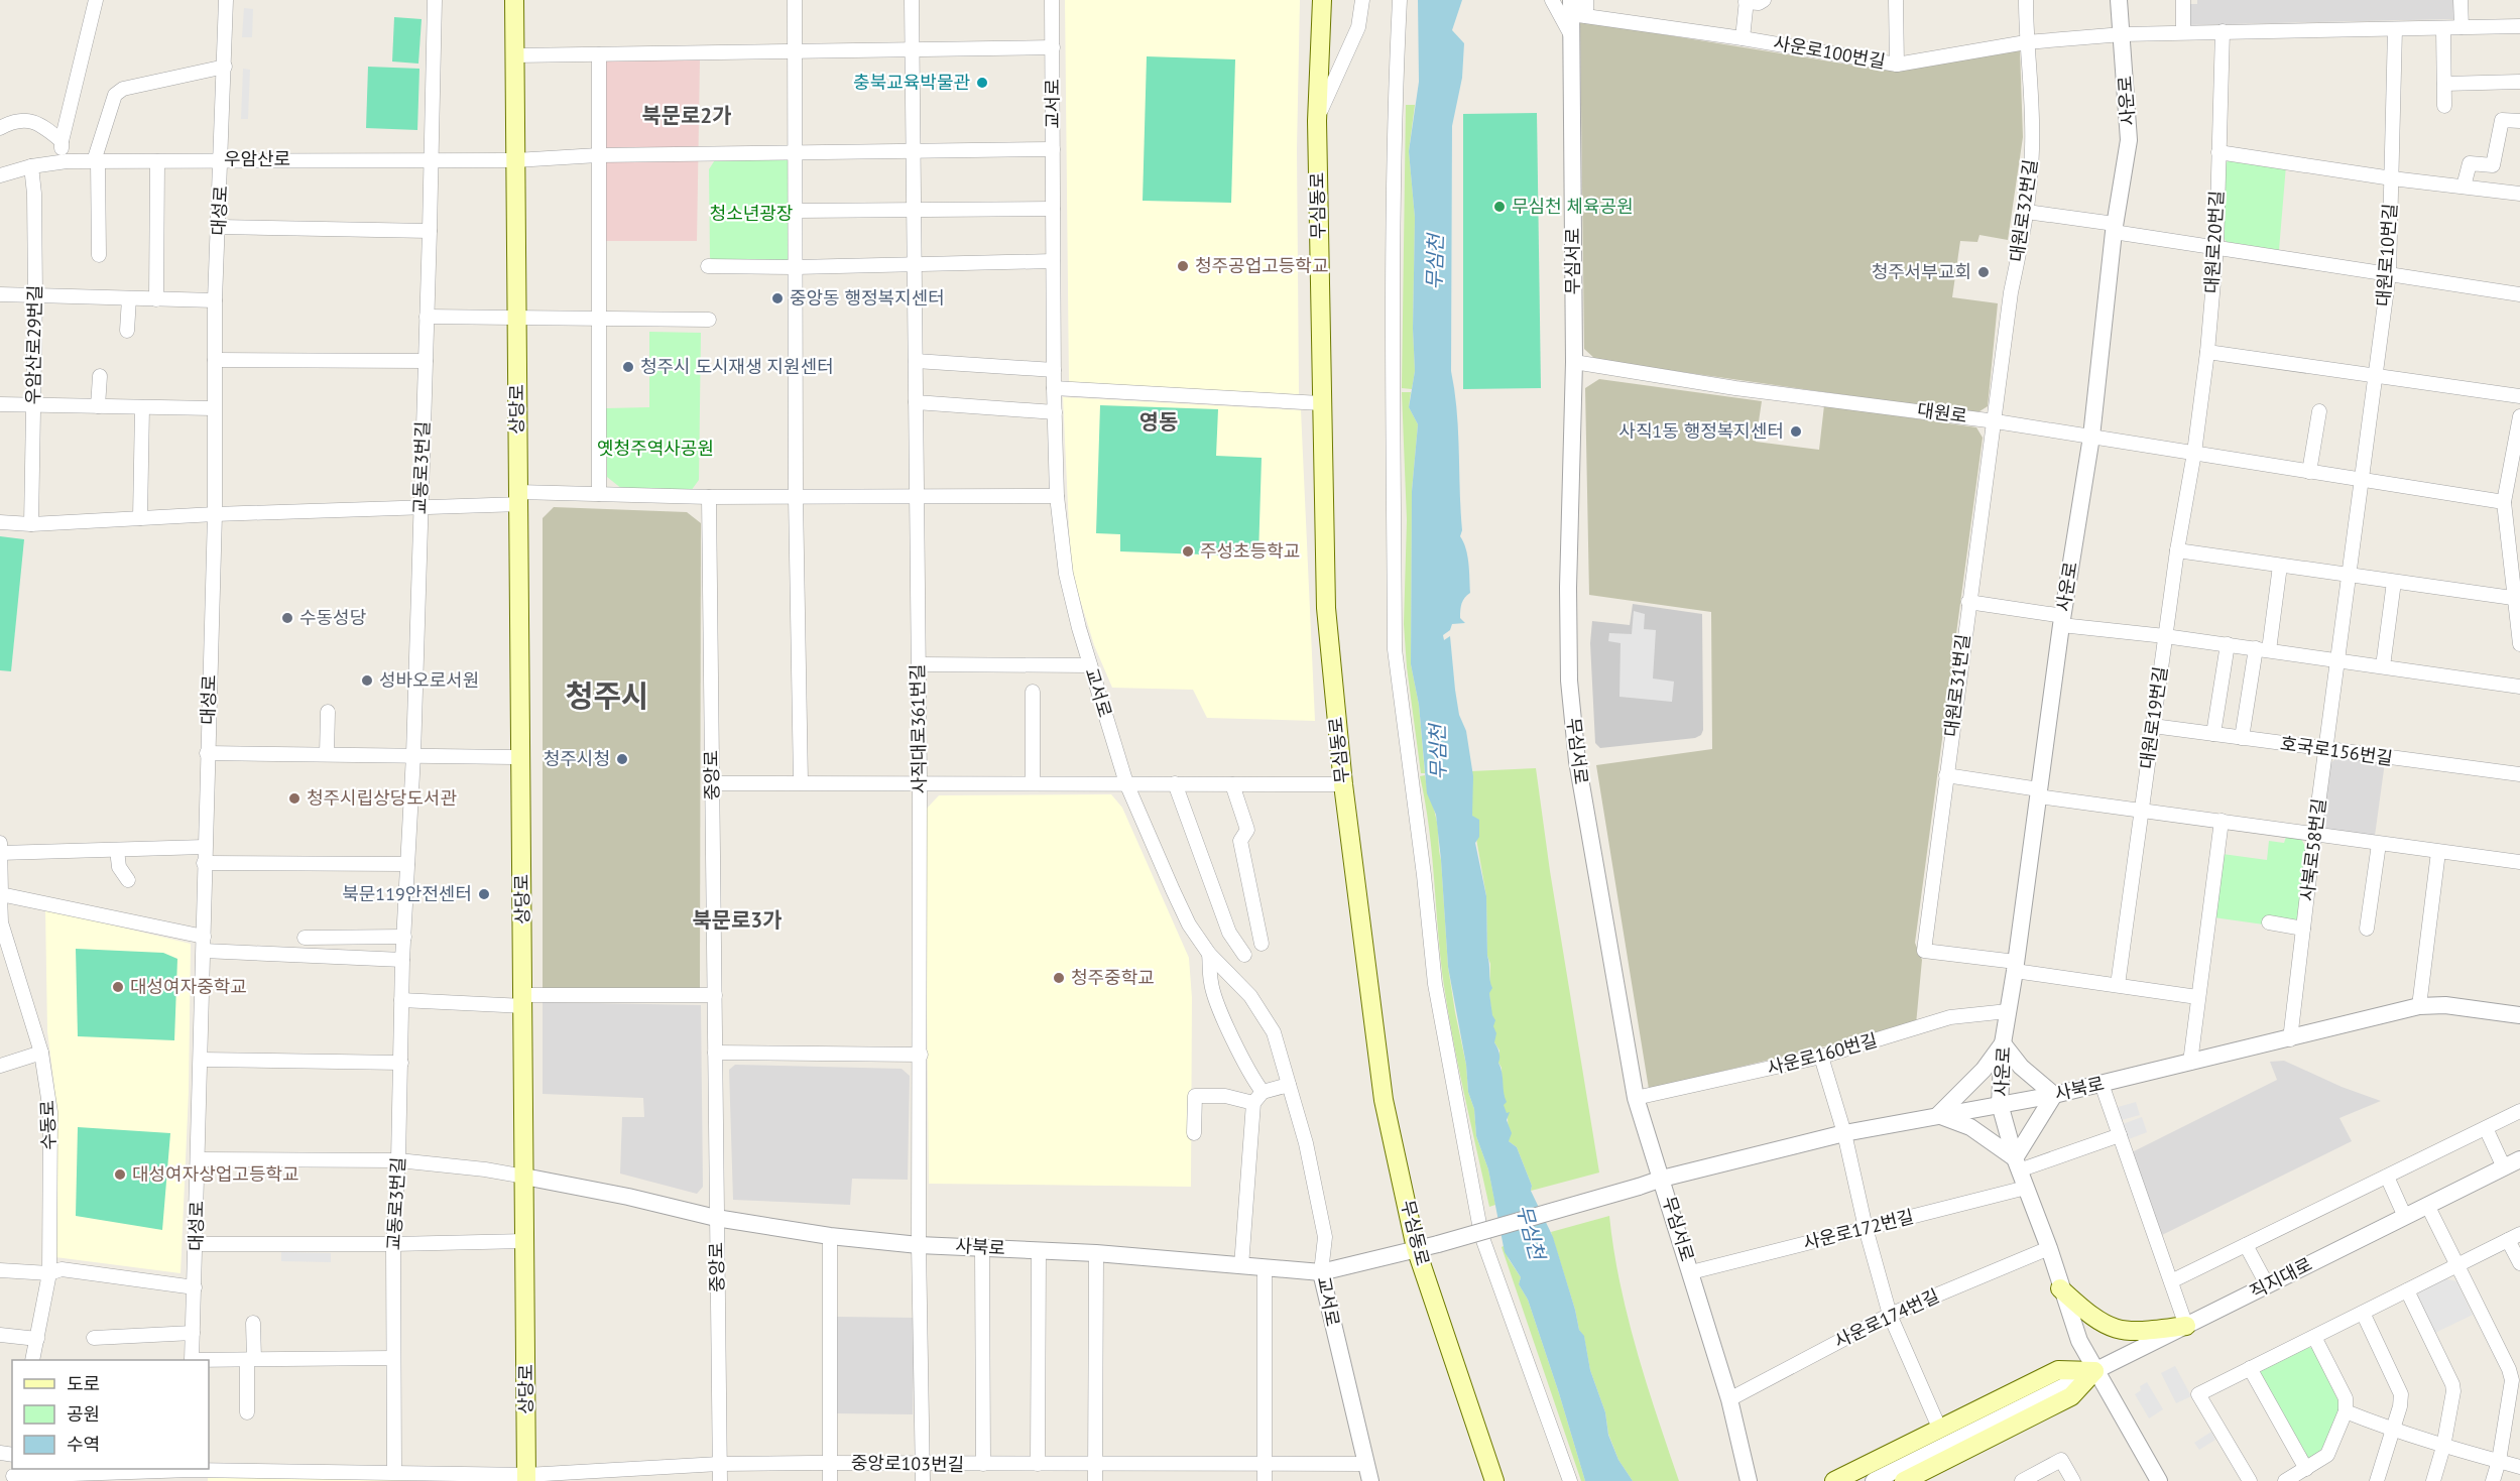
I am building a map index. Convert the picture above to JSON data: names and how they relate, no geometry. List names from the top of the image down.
{
  "streets": {
    "main road": ["무심동로", "상당로"],
    "street": [
      "사운로100번길",
      "사운로",
      "교서로",
      "우암산로",
      "대성로",
      "대원로32번길",
      "대원로20번길",
      "대원로10번길",
      "무심서로",
      "우암산로29번길",
      "대원로",
      "교동로3번길",
      "대원로31번길",
      "대원로19번길",
      "사직대로361번길",
      "호국로156번길",
      "중앙로",
      "사북로58번길",
      "사운로160번길",
      "사북로",
      "수동로",
      "사운로172번길",
      "직지대로",
      "사운로174번길",
      "중앙로103번길"
    ]
  },
  "crossings": [
    ["사운로100번길", "사운로"],
    ["사운로100번길", "대원로32번길"],
    ["사운로100번길", "대원로20번길"],
    ["사운로100번길", "대원로10번길"],
    ["사운로100번길", "무심서로"],
    ["사운로", "대원로"],
    ["사운로", "대원로31번길"],
    ["사운로", "사운로160번길"],
    ["사운로", "사북로"],
    ["사운로", "사운로172번길"],
    ["사운로", "직지대로"],
    ["사운로", "사운로174번길"],
    ["교서로", "우암산로"],
    ["교서로", "사북로"],
    ["교서로", "중앙로103번길"],
    ["우암산로", "대성로"],
    ["우암산로", "우암산로29번길"],
    ["우암산로", "상당로"],
    ["우암산로", "교동로3번길"],
    ["우암산로", "사직대로361번길"],
    ["무심동로", "사북로"],
    ["대원로32번길", "대원로"],
    ["대원로32번길", "대원로31번길"],
    ["대원로20번길", "대원로"],
    ["대원로20번길", "대원로19번길"],
    ["대원로10번길", "대원로"],
    ["대원로10번길", "사북로58번길"],
    ["무심서로", "대원로"],
    ["무심서로", "사운로160번길"],
    ["무심서로", "사북로"],
    ["무심서로", "사운로172번길"],
    ["무심서로", "사운로174번길"],
    ["상당로", "사북로"],
    ["상당로", "중앙로103번길"],
    ["대원로", "대원로31번길"],
    ["대원로", "대원로19번길"],
    ["교동로3번길", "중앙로103번길"],
    ["대원로19번길", "호국로156번길"],
    ["사직대로361번길", "사북로"],
    ["사직대로361번길", "중앙로103번길"],
    ["호국로156번길", "사북로58번길"],
    ["중앙로", "사북로"],
    ["중앙로", "중앙로103번길"],
    ["사북로58번길", "사북로"]
  ],
  "districts": [
    "북문로2가",
    "영동",
    "청주시",
    "북문로3가"
  ],
  "water": ["무심천"],
  "parks": ["청소년광장", "옛청주역사공원"],
  "places": [
    "충북교육박물관",
    "무심천 체육공원",
    "청주공업고등학교",
    "청주서부교회",
    "중앙동 행정복지센터",
    "청주시 도시재생 지원센터",
    "사직1동 행정복지센터",
    "주성초등학교",
    "수동성당",
    "성바오로서원",
    "청주시청",
    "청주시립상당도서관",
    "북문119안전센터",
    "청주중학교",
    "대성여자중학교",
    "대성여자상업고등학교"
  ],
  "legend": ["도로", "공원", "수역"]
}
